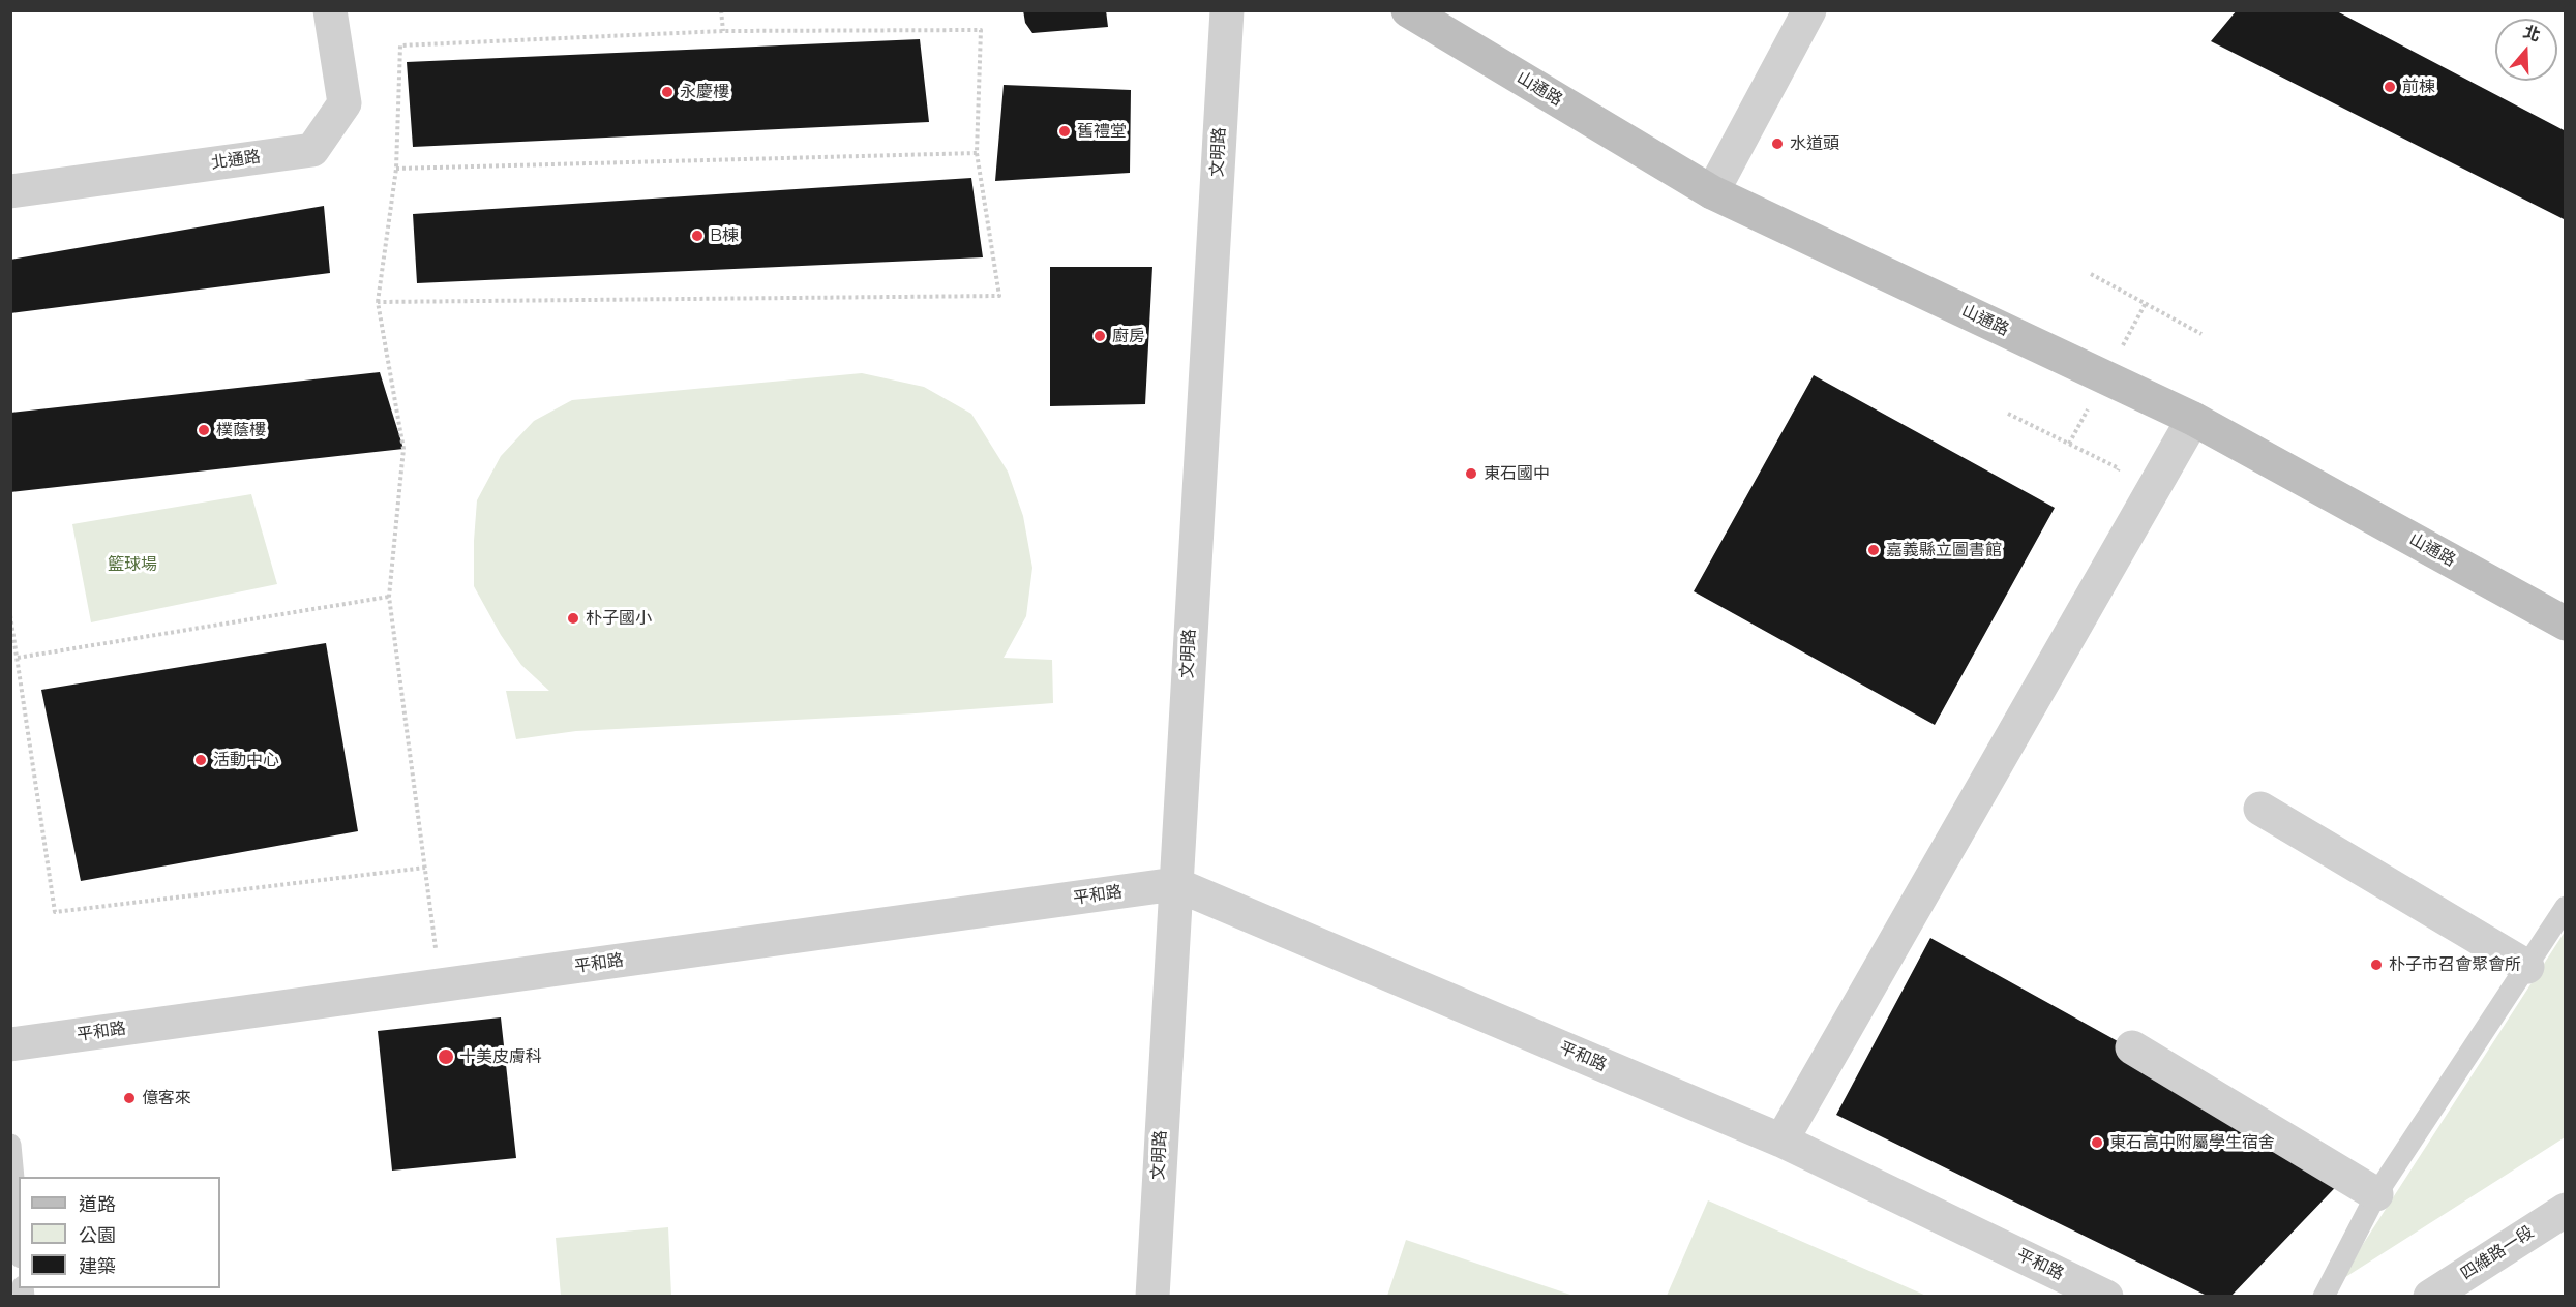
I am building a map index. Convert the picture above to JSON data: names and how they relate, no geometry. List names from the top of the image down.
{
  "streets": {
    "main road": ["山通路"],
    "street": [
      "文明路",
      "北通路",
      "平和路",
      "四維路一段"
    ]
  },
  "crossings": [
    ["文明路", "平和路"]
  ],
  "parks": ["籃球場"],
  "places": [
    "前棟",
    "永慶樓",
    "舊禮堂",
    "水道頭",
    "B棟",
    "廚房",
    "樸蔭樓",
    "東石國中",
    "嘉義縣立圖書館",
    "朴子國小",
    "活動中心",
    "朴子市召會聚會所",
    "十美皮膚科",
    "億客來",
    "東石高中附屬學生宿舍"
  ],
  "legend": ["道路", "公園", "建築"],
  "north": "top"
}
